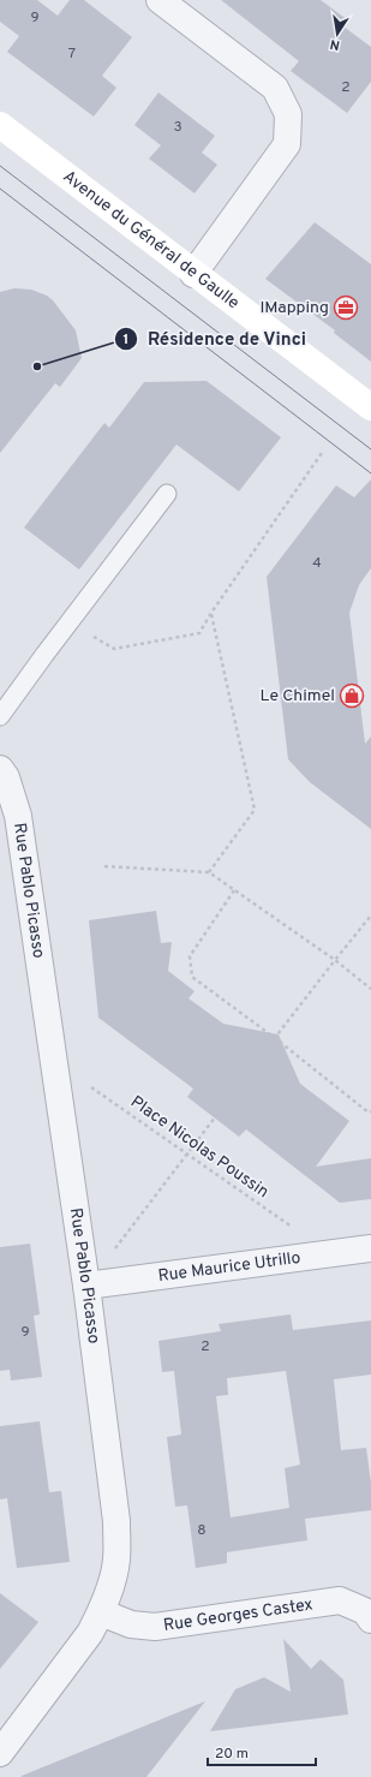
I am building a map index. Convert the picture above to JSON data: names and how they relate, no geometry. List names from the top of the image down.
{
  "streets": {
    "street": [
      "Avenue du Général de Gaulle",
      "Rue Pablo Picasso",
      "Rue Maurice Utrillo",
      "Rue Georges Castex"
    ],
    "path": ["Place Nicolas Poussin"]
  },
  "crossings": [
    ["Rue Pablo Picasso", "Place Nicolas Poussin"],
    ["Rue Pablo Picasso", "Rue Maurice Utrillo"],
    ["Rue Pablo Picasso", "Rue Georges Castex"],
    ["Place Nicolas Poussin", "Rue Maurice Utrillo"]
  ],
  "places": {
    "office": ["IMapping"],
    "other": ["Résidence de Vinci"],
    "shop": ["Le Chimel"]
  },
  "house_numbers": [
    "9",
    "7",
    "2",
    "3",
    "4",
    "9",
    "2",
    "8"
  ],
  "scale_bar": "20 m",
  "north": "bottom"
}
